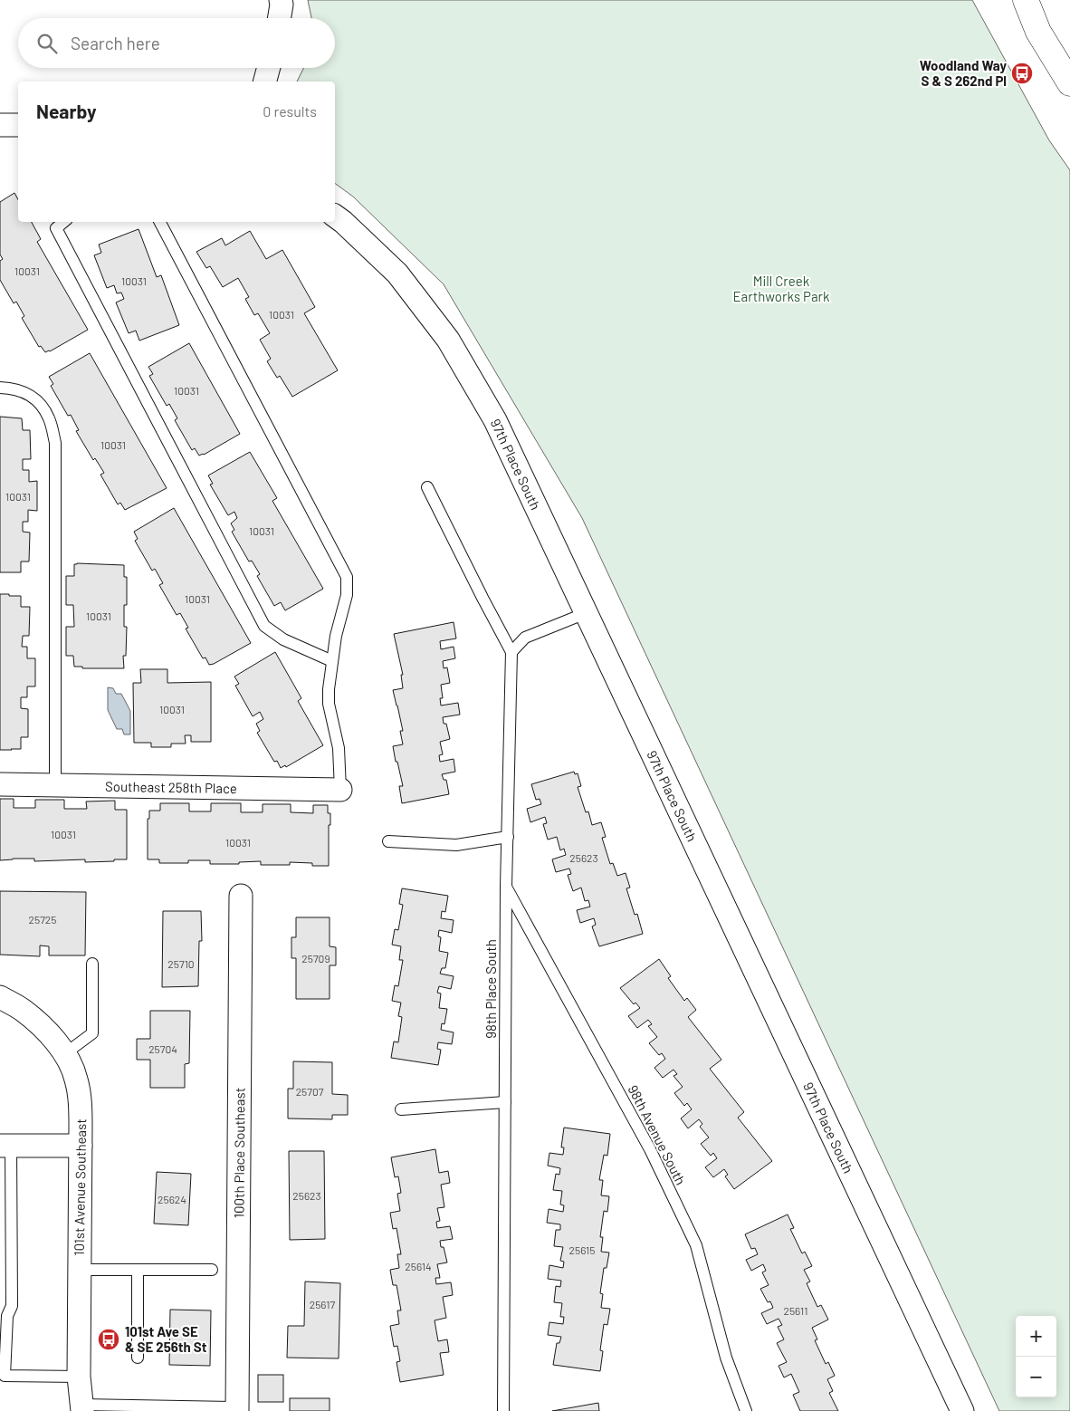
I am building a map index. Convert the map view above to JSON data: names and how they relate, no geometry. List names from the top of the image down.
{
  "streets": {
    "street": [
      "97th Place South",
      "Southeast 258th Place",
      "100th Place Southeast",
      "101st Avenue Southeast"
    ],
    "lane": ["98th Place South", "98th Avenue South"]
  },
  "crossings": [
    ["98th Place South", "98th Avenue South"]
  ],
  "parks": ["Mill Creek Earthworks Park"],
  "places": {
    "bus stop": ["Woodland Way S & S 262nd Pl", "101st Ave SE & SE 256th St"]
  },
  "house_numbers": [
    "10031",
    "10031",
    "10031",
    "10031",
    "10031",
    "10031",
    "10031",
    "10031",
    "10031",
    "10031",
    "10031",
    "10031",
    "25623",
    "25725",
    "25709",
    "25710",
    "25704",
    "25707",
    "25623",
    "25624",
    "25615",
    "25614",
    "25617",
    "25611"
  ],
  "page": {
    "search": "Search here",
    "heading": ["Nearby", "0 results"],
    "map_buttons": ["+", "−"]
  }
}
